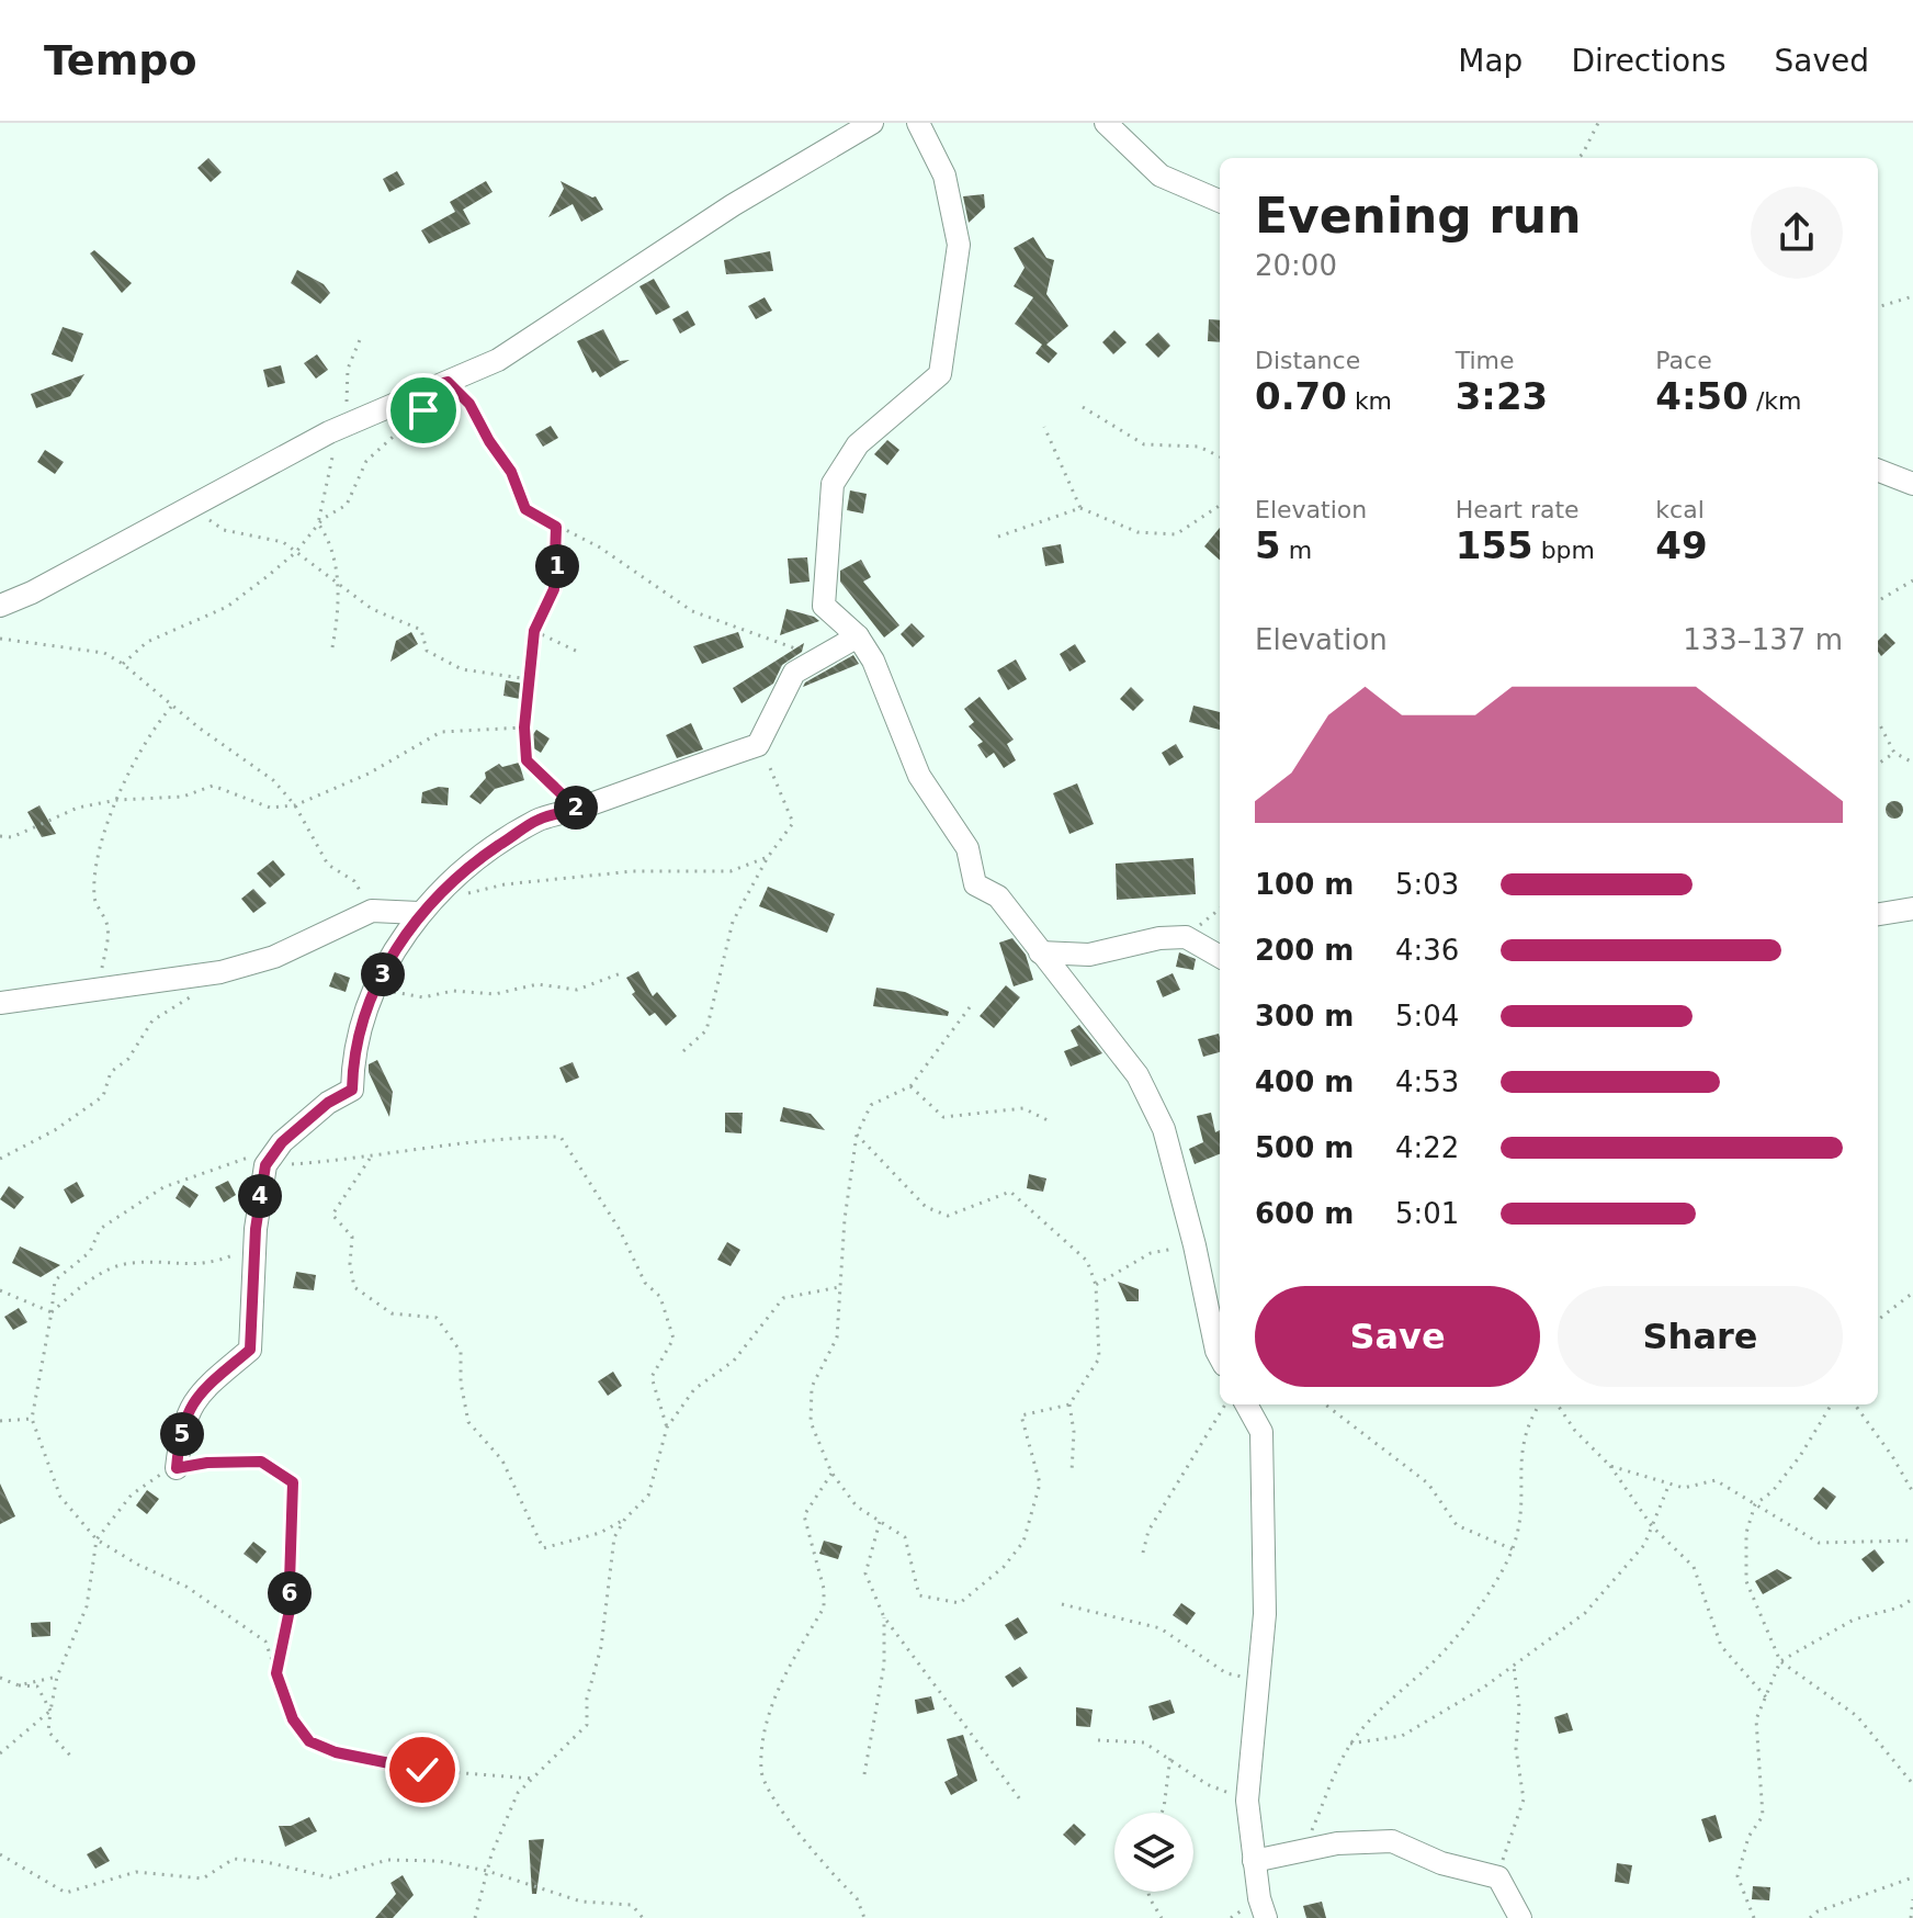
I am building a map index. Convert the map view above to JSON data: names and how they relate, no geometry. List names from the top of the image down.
{
  "page": {
    "header": "Tempo",
    "nav": ["Map", "Directions", "Saved"],
    "heading": ["Evening run", "20:00"],
    "stats": [
      ["Distance", "0.70 km"],
      ["Time", "3:23"],
      ["Pace", "4:50 /km"],
      ["Elevation", "5 m"],
      ["Heart rate", "155 bpm"],
      ["kcal", "49"]
    ],
    "pins": [
      "1",
      "2",
      "3",
      "4",
      "5",
      "6"
    ],
    "chart": ["Elevation", "133–137 m"],
    "list": [
      {
        "name": "100 m",
        "note": "5:03"
      },
      {
        "name": "200 m",
        "note": "4:36"
      },
      {
        "name": "300 m",
        "note": "5:04"
      },
      {
        "name": "400 m",
        "note": "4:53"
      },
      {
        "name": "500 m",
        "note": "4:22"
      },
      {
        "name": "600 m",
        "note": "5:01"
      }
    ],
    "buttons": ["Save", "Share"]
  }
}
